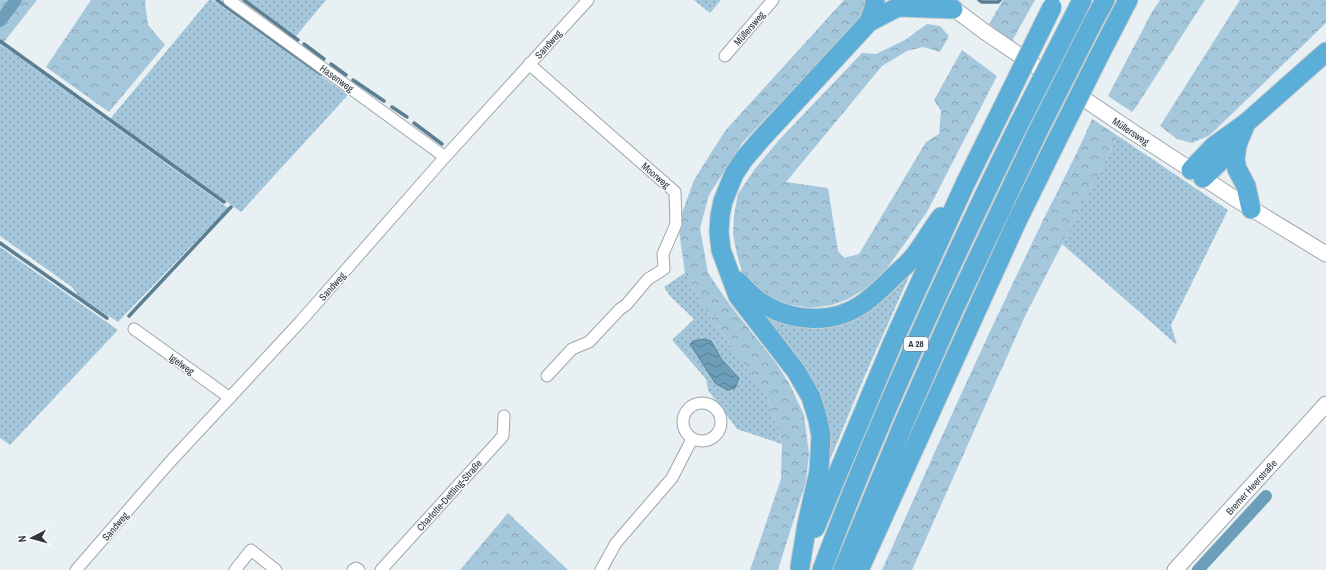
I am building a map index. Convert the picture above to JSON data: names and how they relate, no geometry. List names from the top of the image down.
{
  "streets": {
    "highway": ["A 28"],
    "main road": ["Müllersweg", "Bremer Heerstraße"],
    "street": [
      "Sandweg",
      "Hasenweg",
      "Moorweg",
      "Igelweg",
      "Charlotte-Dettling-Straße"
    ]
  },
  "crossings": [
    ["Sandweg", "Hasenweg"],
    ["Sandweg", "Moorweg"],
    ["Sandweg", "Igelweg"]
  ],
  "north": "left"
}
